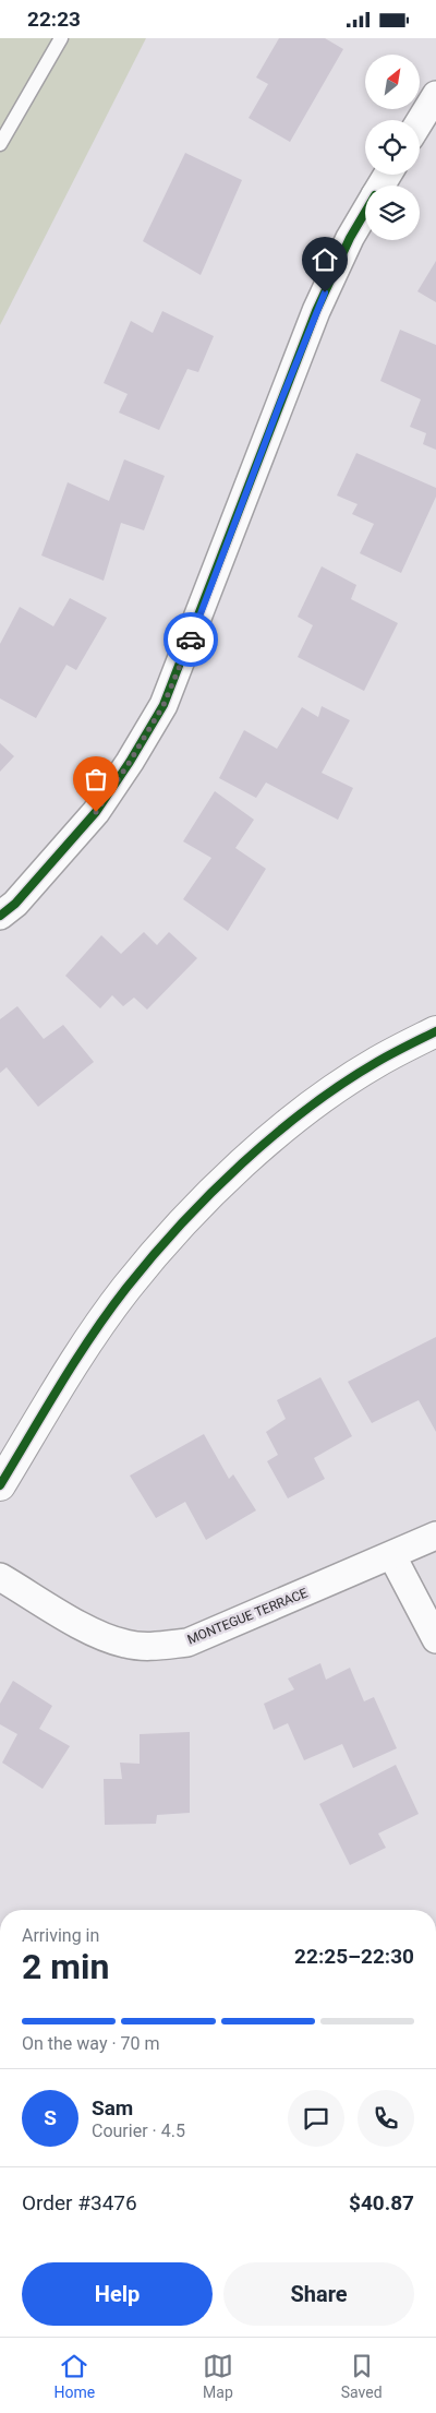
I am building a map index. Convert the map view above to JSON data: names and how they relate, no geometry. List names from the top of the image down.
{
  "streets": {
    "street": ["MONTEGUE TERRACE"]
  },
  "north": "top right",
  "page": {
    "status": "22:23",
    "heading": ["2 min", "Arriving in", "22:25–22:30"],
    "panel": [
      "Sam",
      "Courier · 4.5",
      "Order #3476",
      "$40.87"
    ],
    "bar": "On the way · 70 m",
    "round": "S",
    "buttons": ["Help", "Share"],
    "tabs": ["Home", "Map", "Saved"]
  }
}
